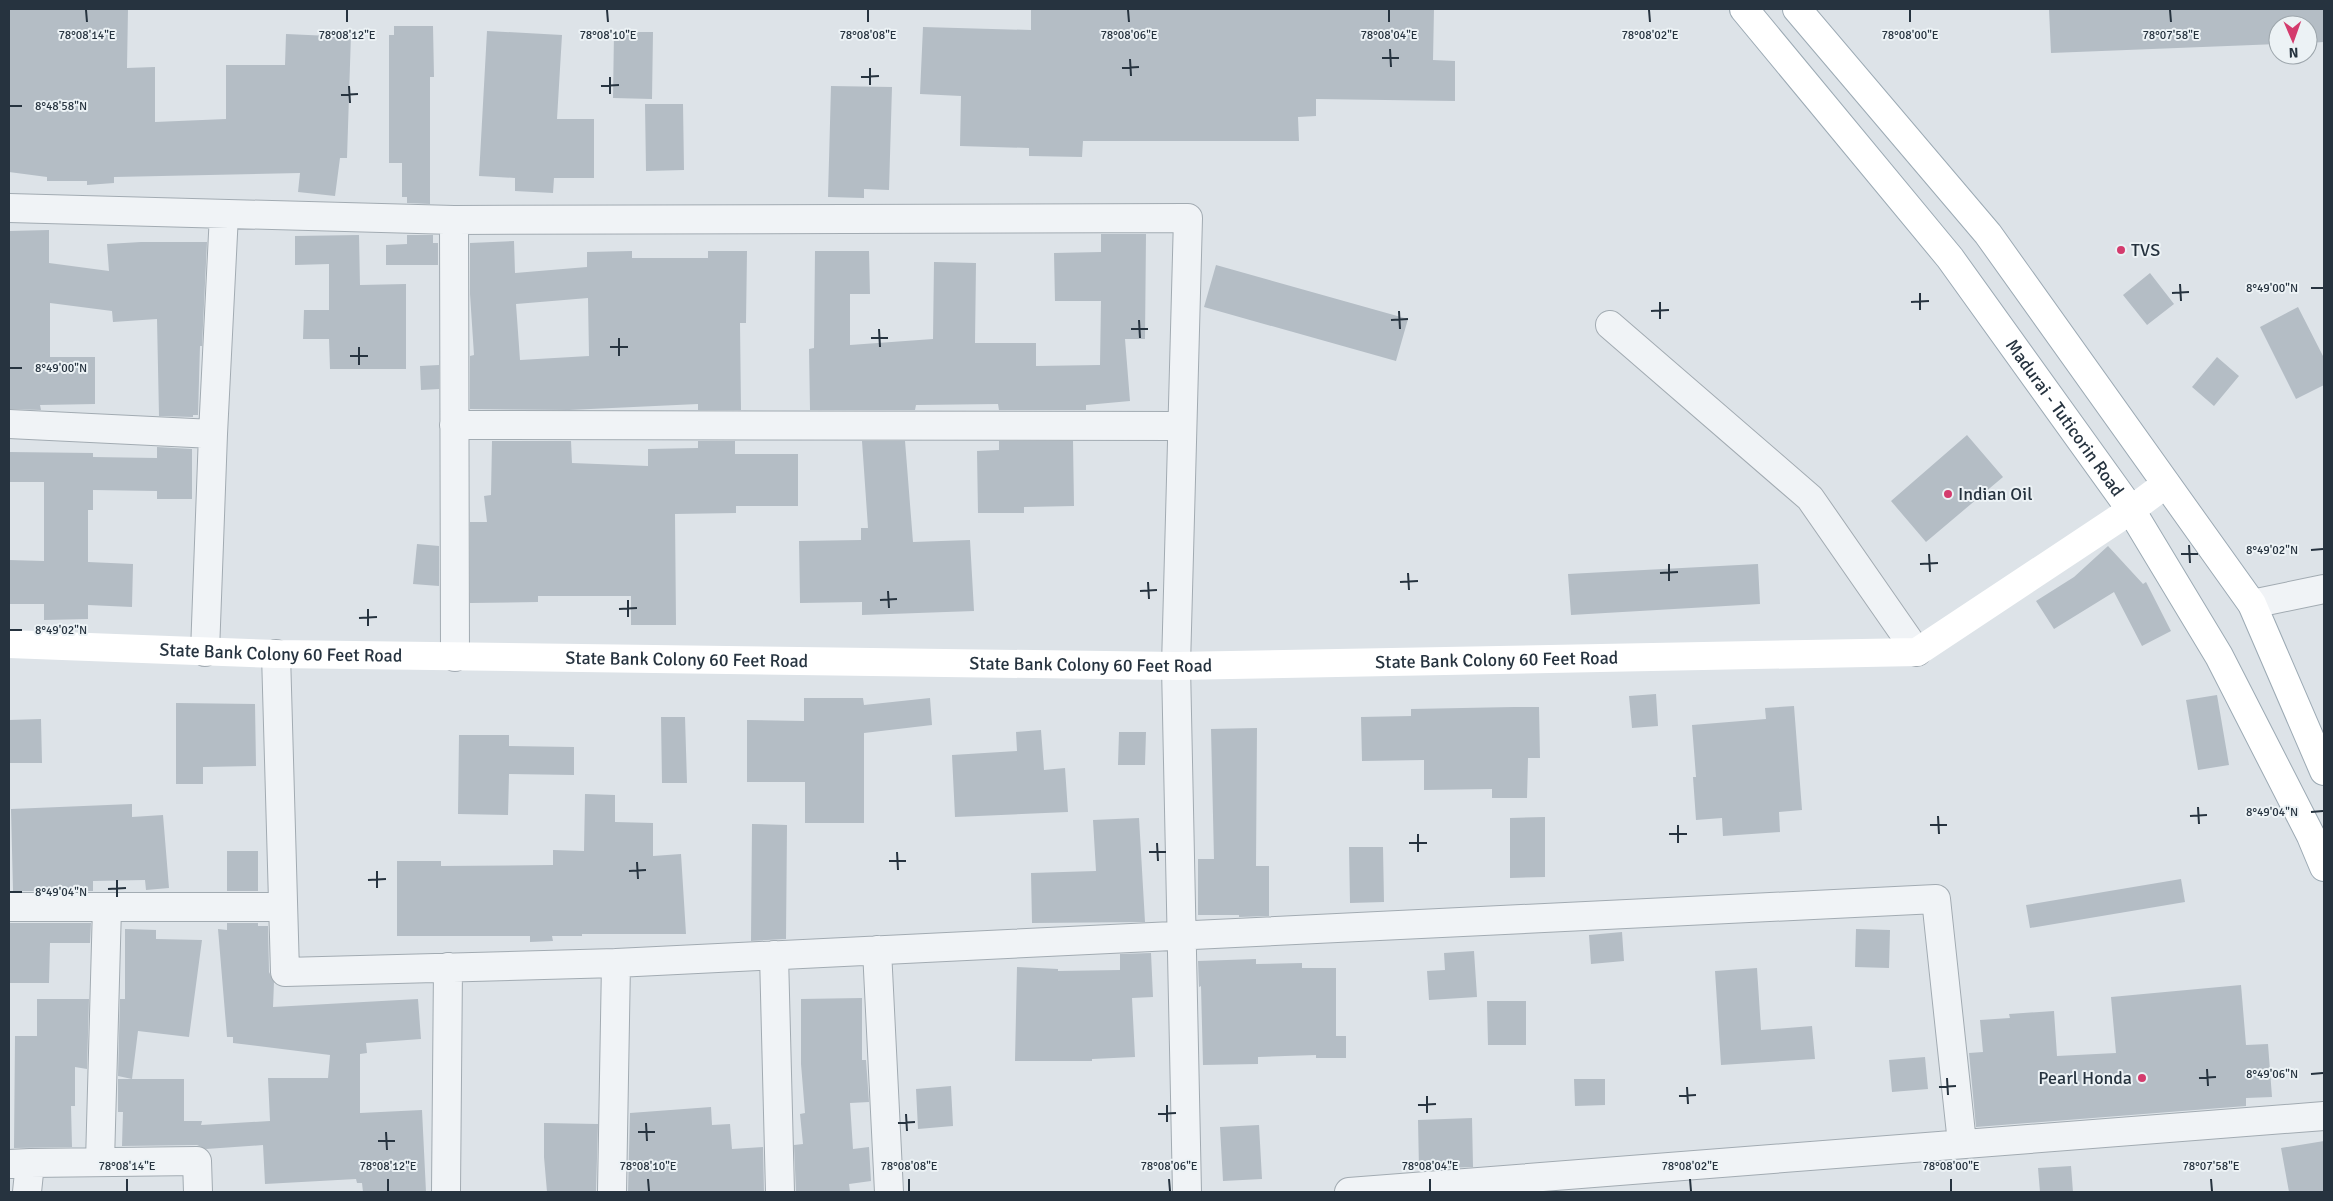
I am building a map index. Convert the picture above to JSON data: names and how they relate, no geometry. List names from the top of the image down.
{
  "streets": {
    "street": ["Madurai - Tuticorin Road", "State Bank Colony 60 Feet Road"]
  },
  "places": ["TVS", "Indian Oil", "Pearl Honda"],
  "north": "bottom",
  "coordinates": [
    "78°08'14\"E",
    "78°08'12\"E",
    "78°08'10\"E",
    "78°08'08\"E",
    "78°08'06\"E",
    "78°08'04\"E",
    "78°08'02\"E",
    "78°08'00\"E",
    "78°07'58\"E",
    "8°48'58\"N",
    "8°49'00\"N",
    "8°49'02\"N",
    "8°49'04\"N",
    "8°49'06\"N"
  ]
}
